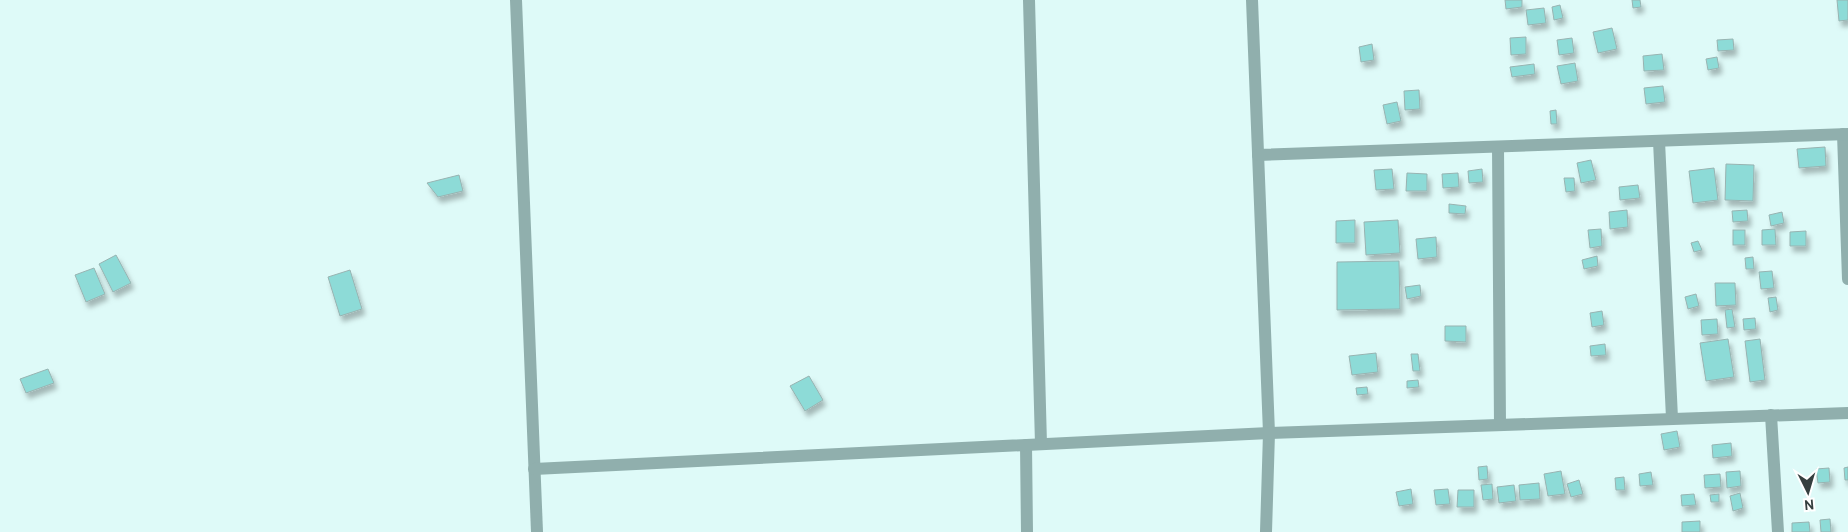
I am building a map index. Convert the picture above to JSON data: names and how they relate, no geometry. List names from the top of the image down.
{
  "north": "bottom"
}
